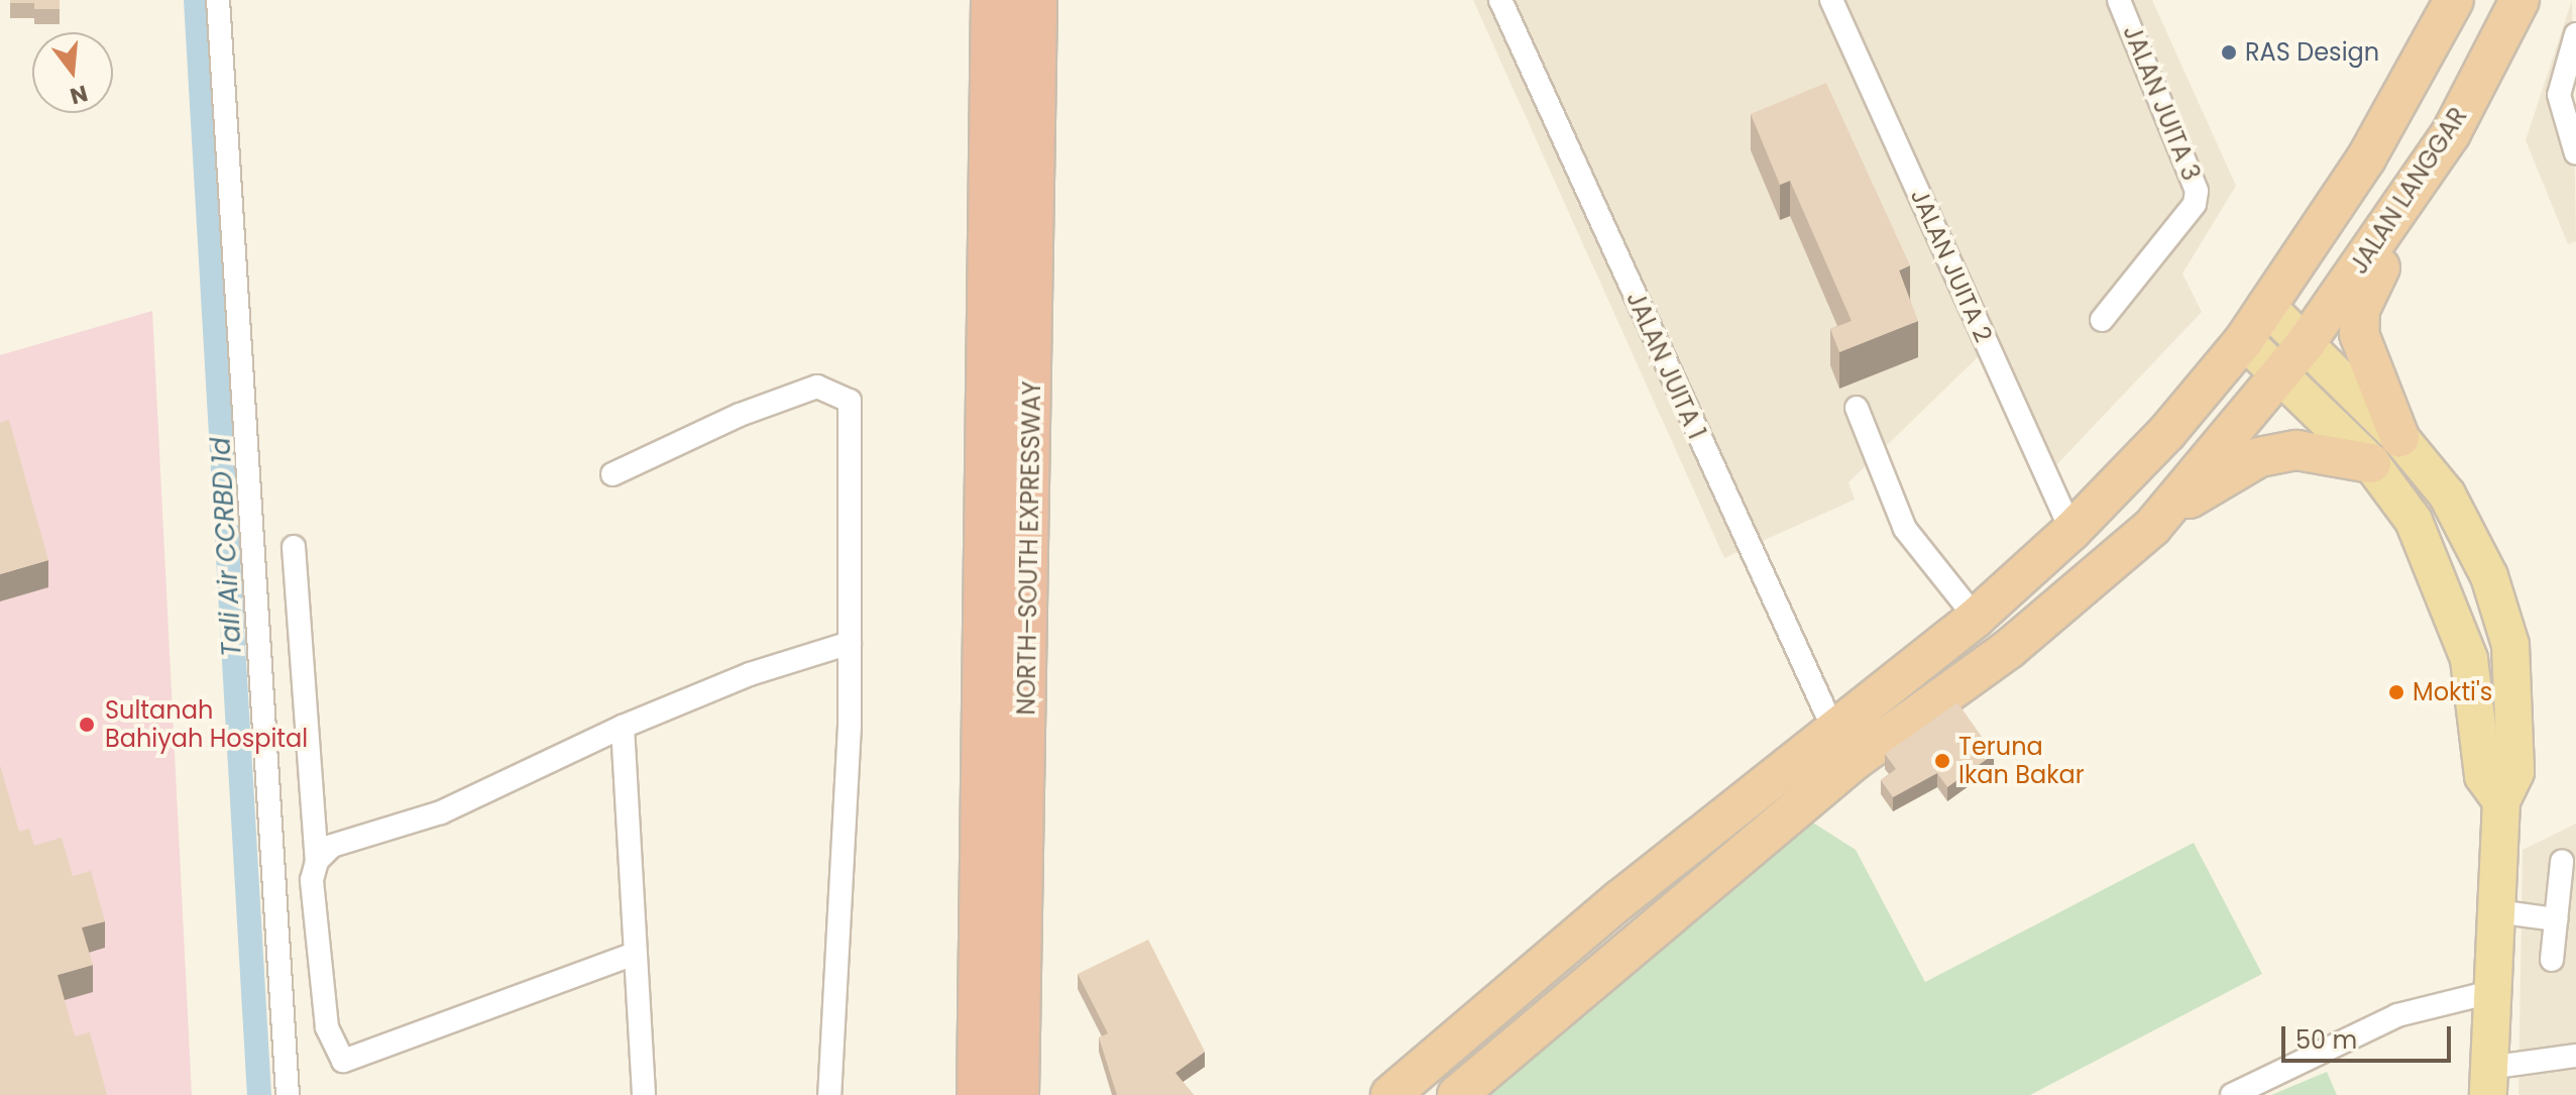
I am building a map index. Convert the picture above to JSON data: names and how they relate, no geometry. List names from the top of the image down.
{
  "streets": {
    "highway": ["JALAN LANGGAR", "NORTH–SOUTH EXPRESSWAY"],
    "street": ["JALAN JUITA 3", "JALAN JUITA 2", "JALAN JUITA 1"]
  },
  "water": ["Tali Air CCRBD 1d"],
  "places": [
    "RAS Design",
    "Mokti's",
    "Sultanah Bahiyah Hospital",
    "Teruna Ikan Bakar"
  ],
  "scale_bar": "50 m",
  "north": "bottom"
}
